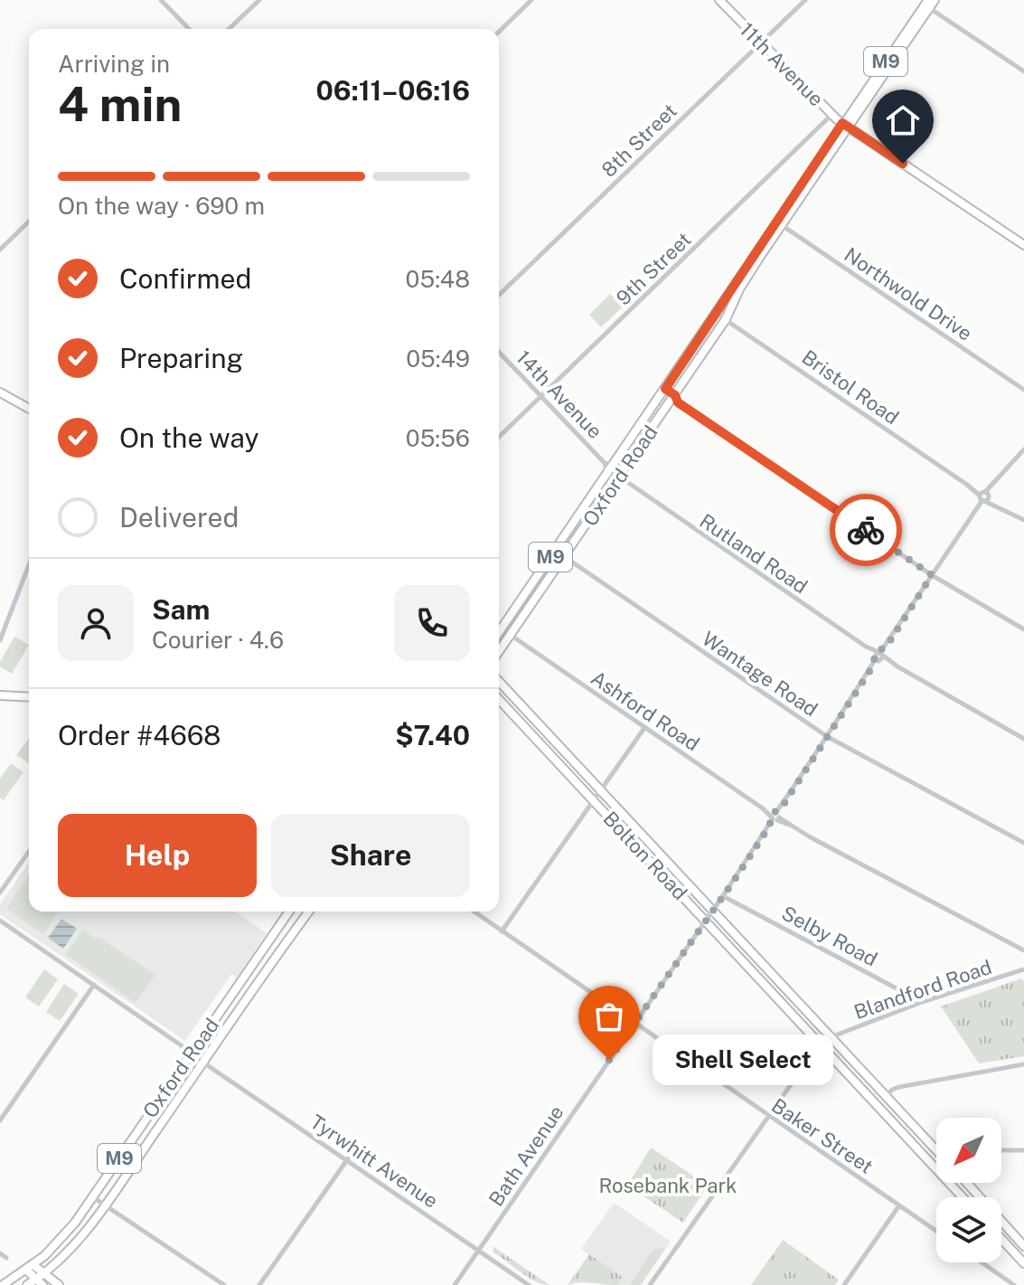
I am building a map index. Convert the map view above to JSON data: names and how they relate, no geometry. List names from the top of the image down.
{
  "streets": {
    "main road": [
      "M9",
      "11th Avenue",
      "Oxford Road",
      "Bolton Road"
    ],
    "street": [
      "8th Street",
      "9th Street",
      "Northwold Drive",
      "Bristol Road",
      "14th Avenue",
      "Rutland Road",
      "Wantage Road",
      "Ashford Road",
      "Selby Road",
      "Blandford Road",
      "Baker Street",
      "Bath Avenue",
      "Tyrwhitt Avenue"
    ]
  },
  "crossings": [
    ["11th Avenue", "8th Street"],
    ["11th Avenue", "9th Street"],
    ["11th Avenue", "Oxford Road"],
    ["9th Street", "14th Avenue"],
    ["Northwold Drive", "Oxford Road"],
    ["Bristol Road", "Oxford Road"],
    ["Bristol Road", "Bath Avenue"],
    ["Oxford Road", "Wantage Road"],
    ["Oxford Road", "Ashford Road"],
    ["Oxford Road", "Tyrwhitt Avenue"],
    ["Rutland Road", "Bath Avenue"],
    ["Wantage Road", "Bath Avenue"],
    ["Ashford Road", "Bath Avenue"],
    ["Bolton Road", "Blandford Road"],
    ["Bolton Road", "Bath Avenue"],
    ["Selby Road", "Blandford Road"],
    ["Selby Road", "Bath Avenue"],
    ["Baker Street", "Bath Avenue"],
    ["Bath Avenue", "Tyrwhitt Avenue"]
  ],
  "parks": ["Rosebank Park"],
  "places": ["Shell Select"],
  "north": "bottom left",
  "page": {
    "heading": ["4 min", "Arriving in", "06:11–06:16"],
    "panel": [
      "Sam",
      "Courier · 4.6",
      "Order #4668",
      "$7.40"
    ],
    "bar": "On the way · 690 m",
    "list": [
      ["Confirmed", "05:48"],
      ["Preparing", "05:49"],
      ["On the way", "05:56"],
      "Delivered"
    ],
    "buttons": ["Help", "Share"],
    "bubble": "Shell Select"
  }
}
